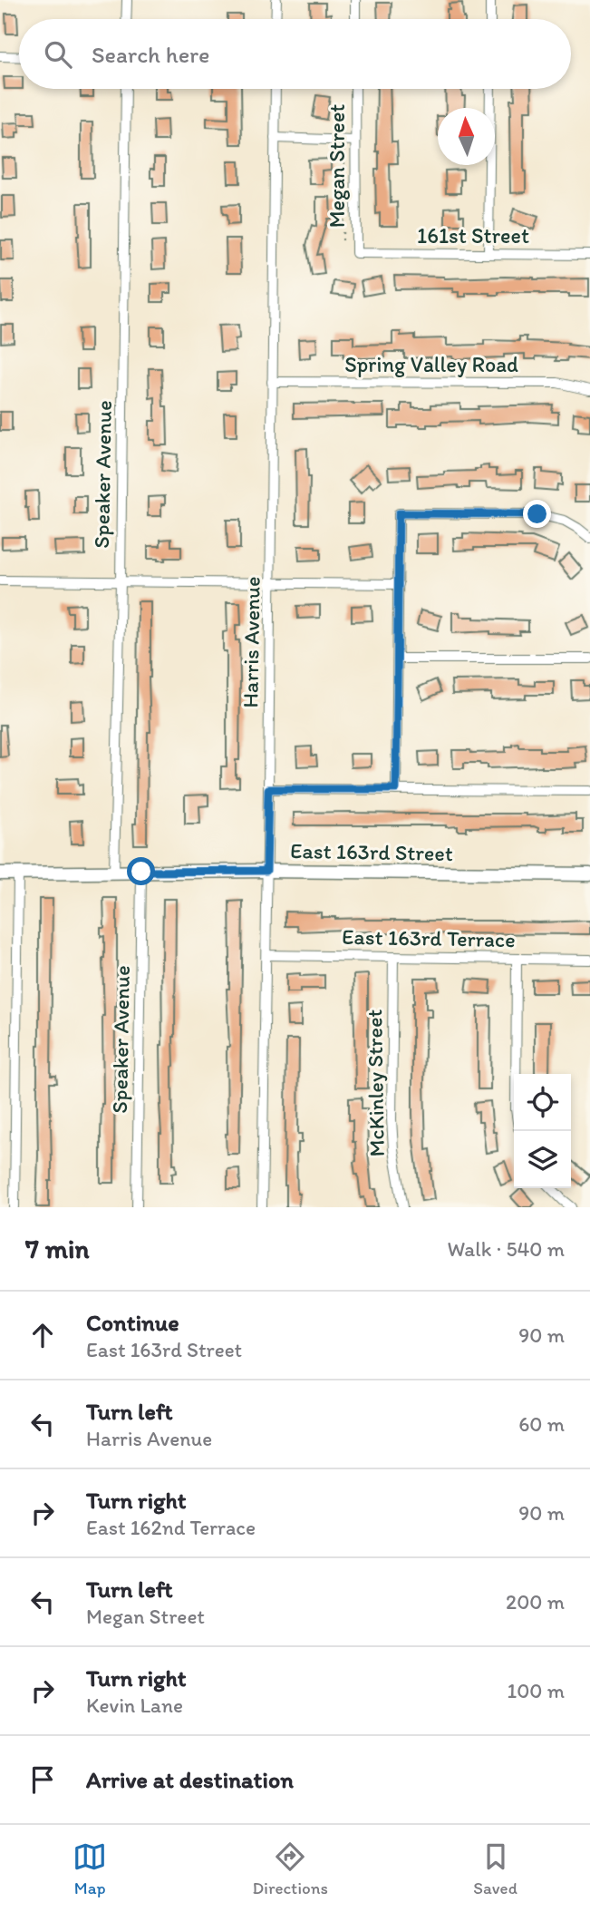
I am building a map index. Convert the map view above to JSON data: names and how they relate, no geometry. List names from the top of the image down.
{
  "streets": {
    "street": [
      "Megan Street",
      "161st Street",
      "Spring Valley Road",
      "Speaker Avenue",
      "Harris Avenue",
      "East 163rd Street",
      "East 163rd Terrace",
      "McKinley Street"
    ]
  },
  "crossings": [
    ["Megan Street", "161st Street"],
    ["Spring Valley Road", "Harris Avenue"],
    ["Speaker Avenue", "East 163rd Street"],
    ["Harris Avenue", "East 163rd Street"],
    ["Harris Avenue", "East 163rd Terrace"],
    ["East 163rd Terrace", "McKinley Street"]
  ],
  "north": "top",
  "page": {
    "search": "Search here",
    "heading": ["7 min", "Walk · 540 m"],
    "list": [
      ["Continue", "East 163rd Street", "90 m"],
      ["Turn left", "Harris Avenue", "60 m"],
      ["Turn right", "East 162nd Terrace", "90 m"],
      ["Turn left", "Megan Street", "200 m"],
      ["Turn right", "Kevin Lane", "100 m"],
      "Arrive at destination"
    ],
    "nav": ["Map", "Directions", "Saved"]
  }
}
